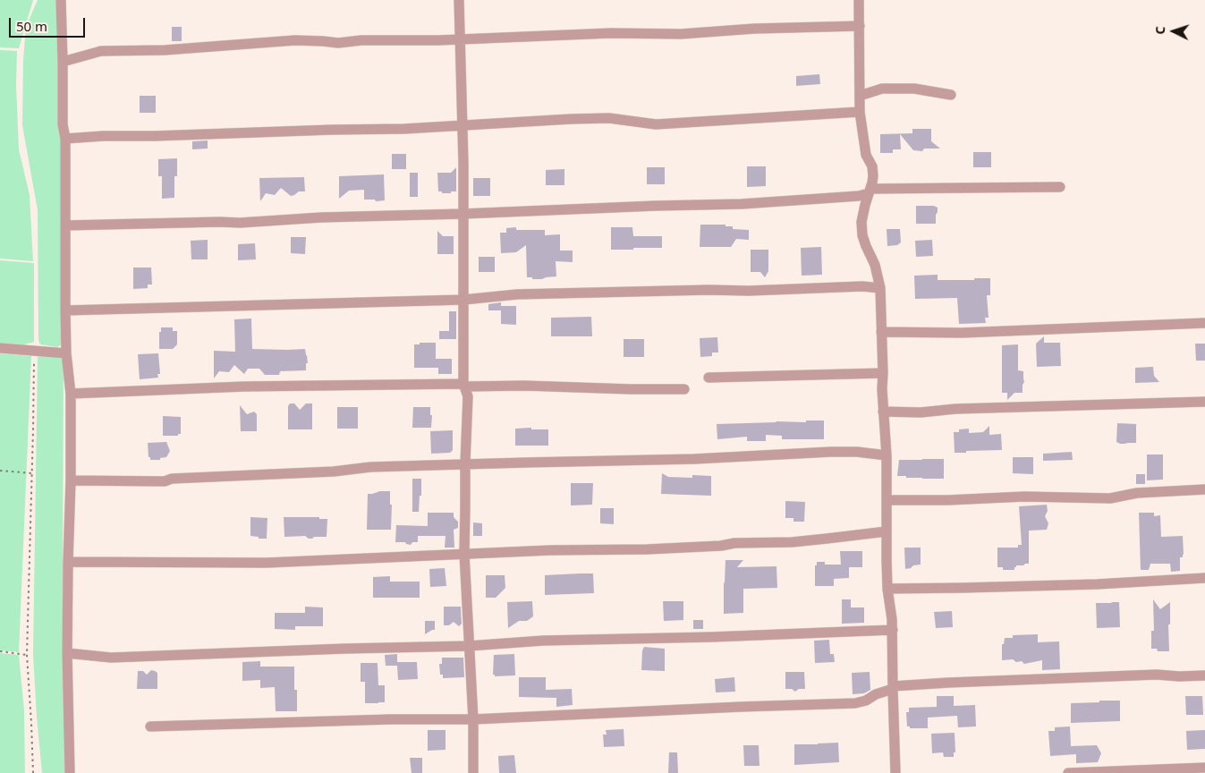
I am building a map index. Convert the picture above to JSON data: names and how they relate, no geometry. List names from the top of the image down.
{
  "scale_bar": "50 m",
  "north": "left"
}
